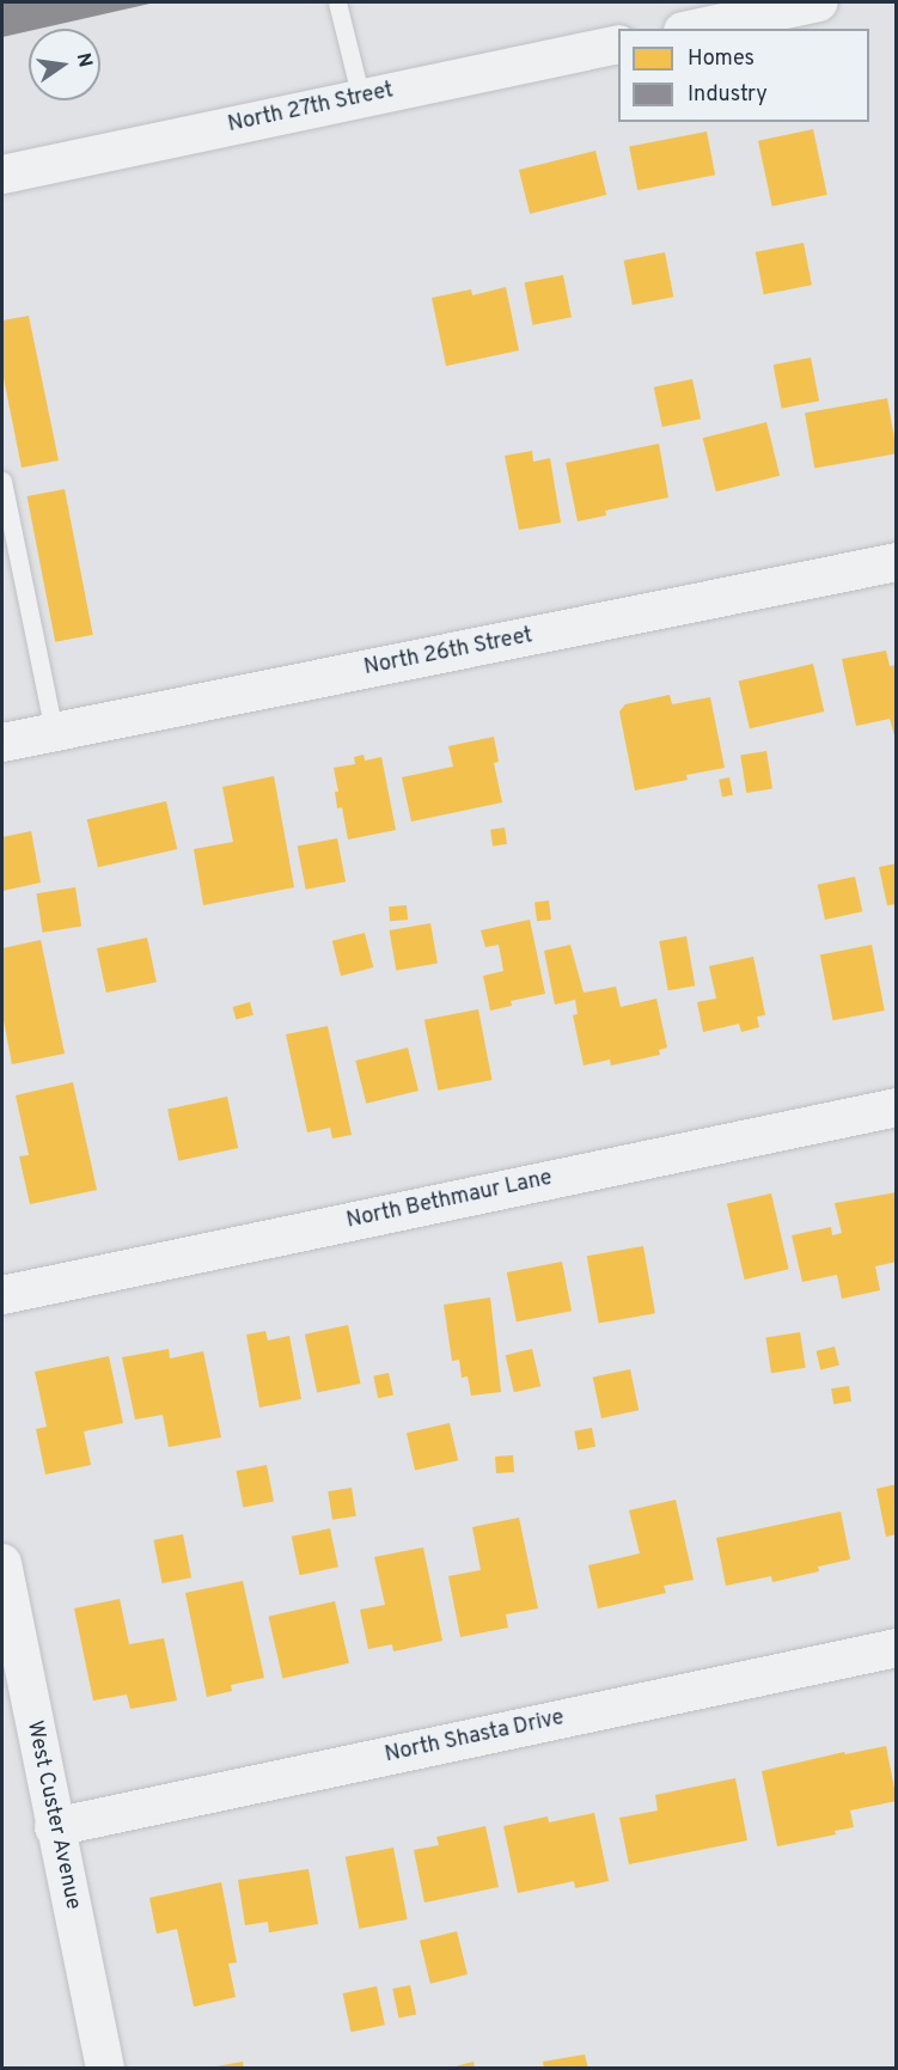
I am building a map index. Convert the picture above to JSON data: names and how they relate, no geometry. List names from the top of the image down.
{
  "streets": {
    "street": [
      "North 27th Street",
      "North 26th Street",
      "North Bethmaur Lane",
      "North Shasta Drive",
      "West Custer Avenue"
    ]
  },
  "crossings": [
    ["North Shasta Drive", "West Custer Avenue"]
  ],
  "legend": ["Homes", "Industry"],
  "north": "right"
}
